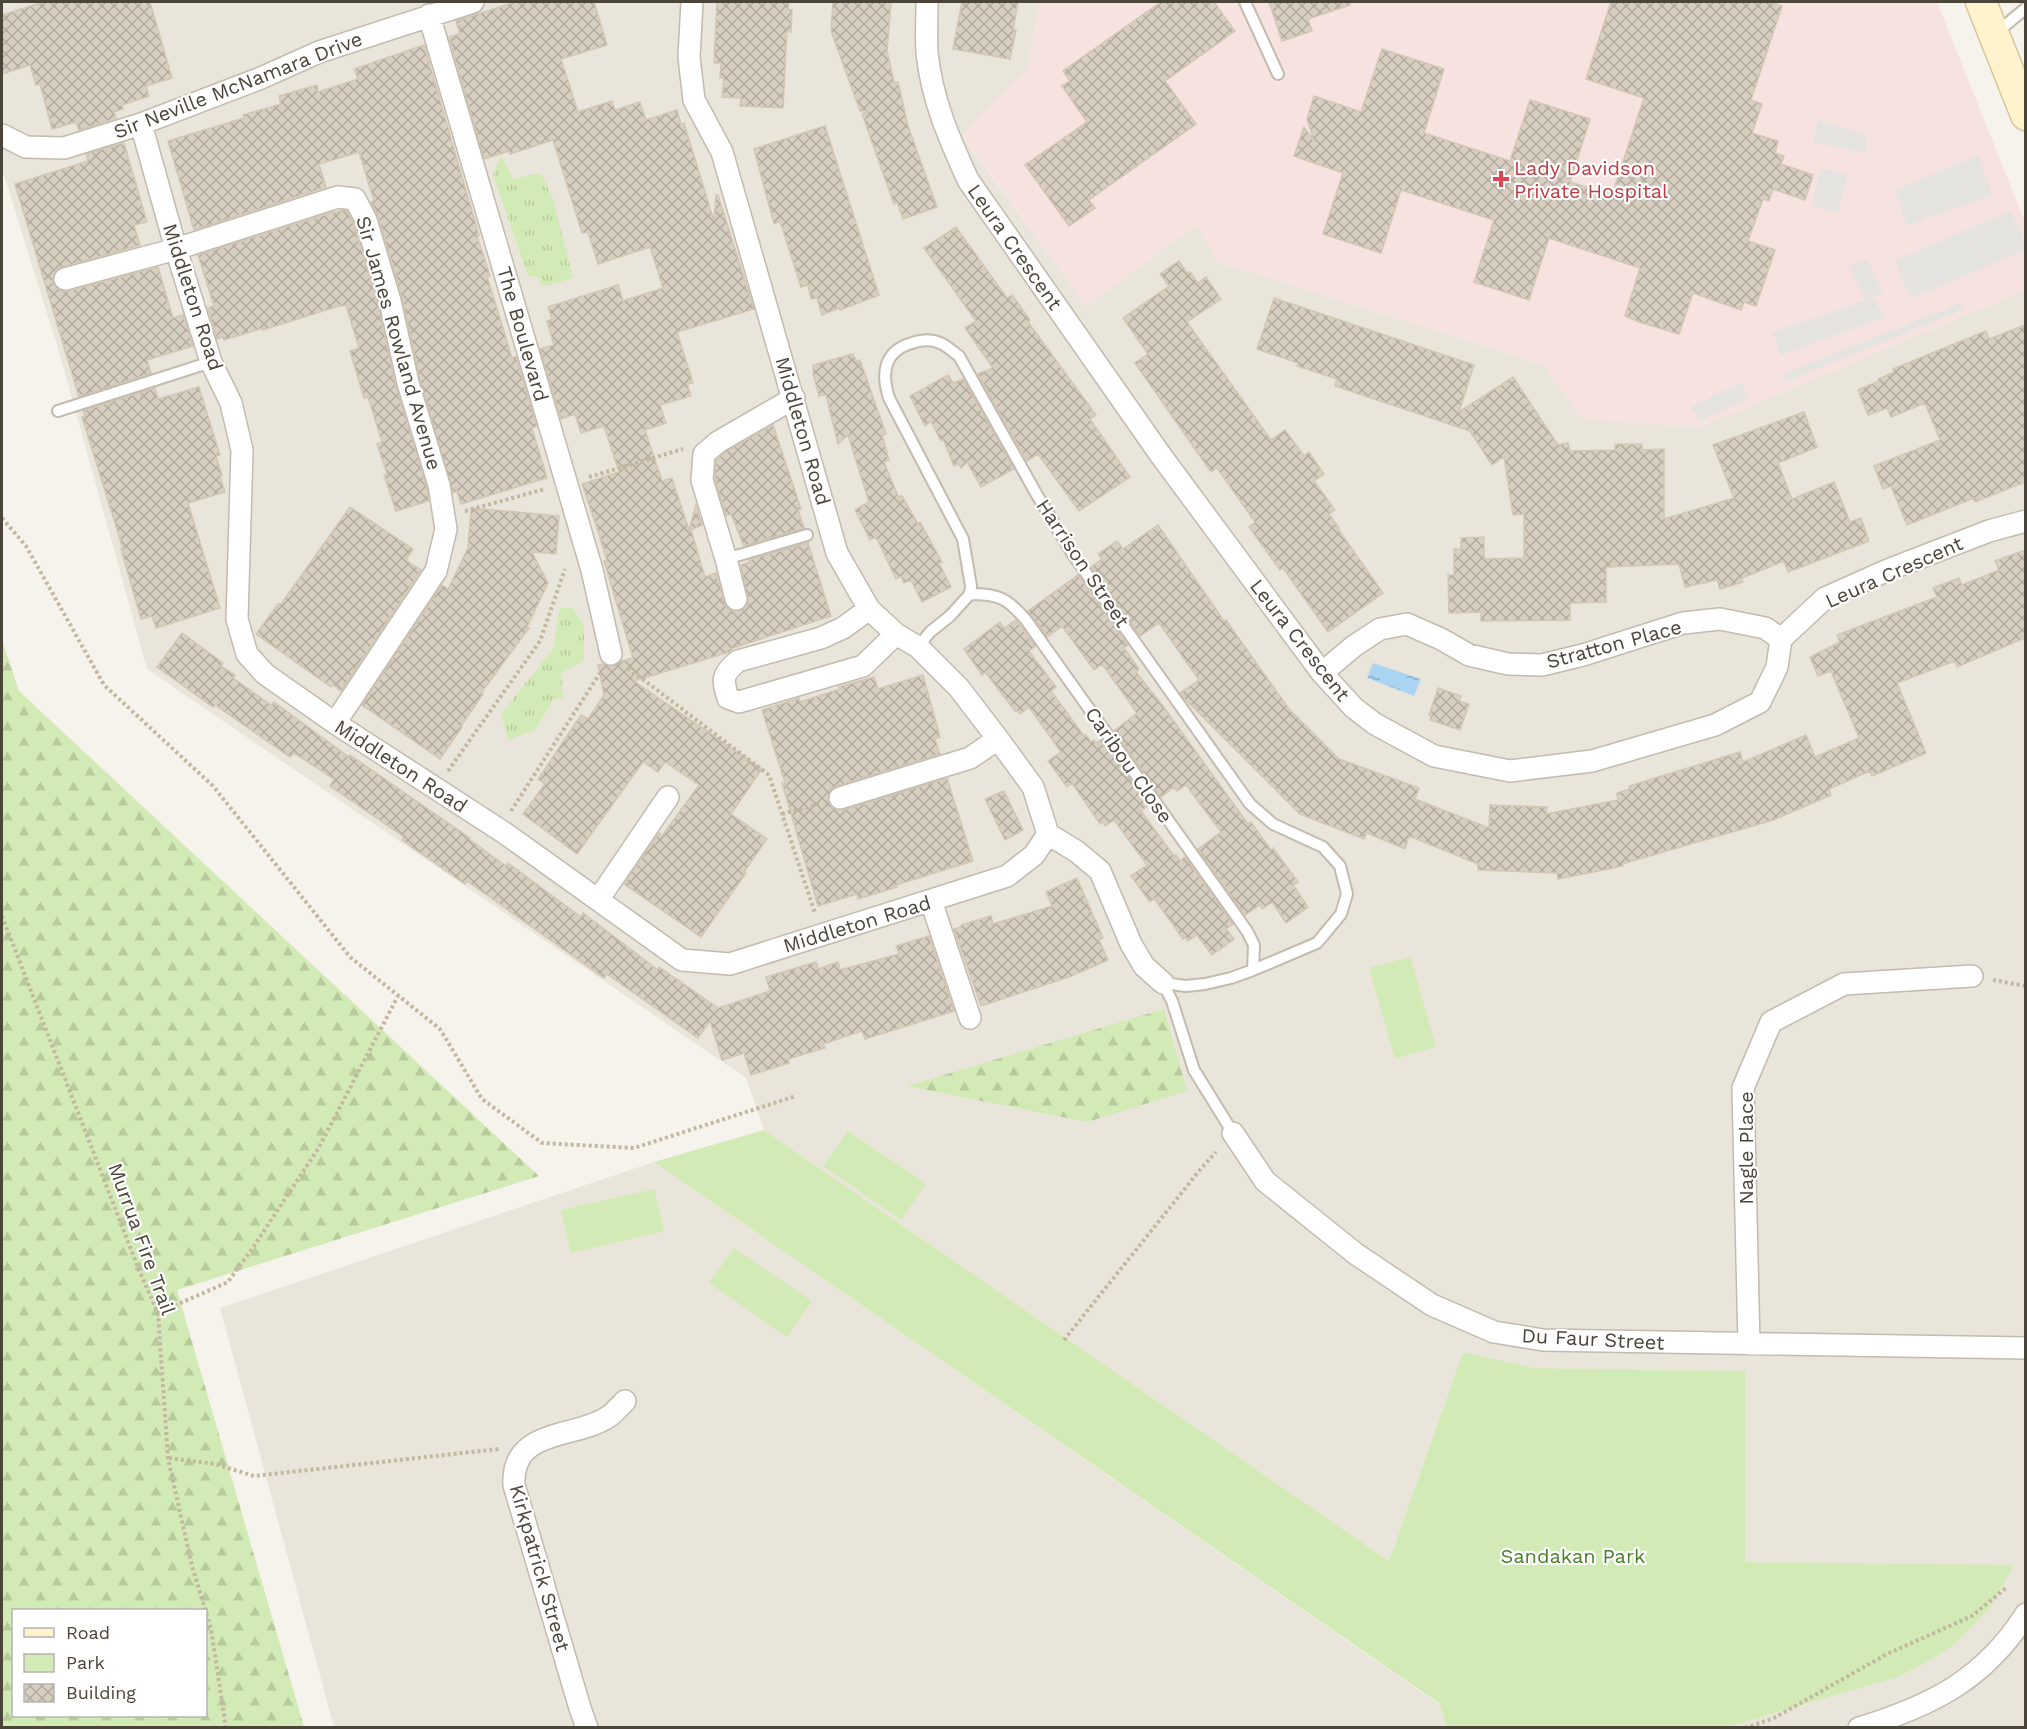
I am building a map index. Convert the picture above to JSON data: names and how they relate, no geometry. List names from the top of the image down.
{
  "streets": {
    "street": [
      "Sir Neville McNamara Drive",
      "Leura Crescent",
      "Middleton Road",
      "The Boulevard",
      "Sir James Rowland Avenue",
      "Stratton Place",
      "Nagle Place",
      "Du Faur Street",
      "Kirkpatrick Street"
    ],
    "lane": ["Harrison Street", "Caribou Close"],
    "path": ["Murrua Fire Trail"]
  },
  "crossings": [
    ["Sir Neville McNamara Drive", "Middleton Road"],
    ["Sir Neville McNamara Drive", "The Boulevard"],
    ["Leura Crescent", "Stratton Place"],
    ["Middleton Road", "Sir James Rowland Avenue"],
    ["Harrison Street", "Caribou Close"],
    ["Nagle Place", "Du Faur Street"]
  ],
  "parks": ["Sandakan Park"],
  "places": {
    "health": ["Lady Davidson Private Hospital"]
  },
  "legend": ["Road", "Park", "Building"]
}
